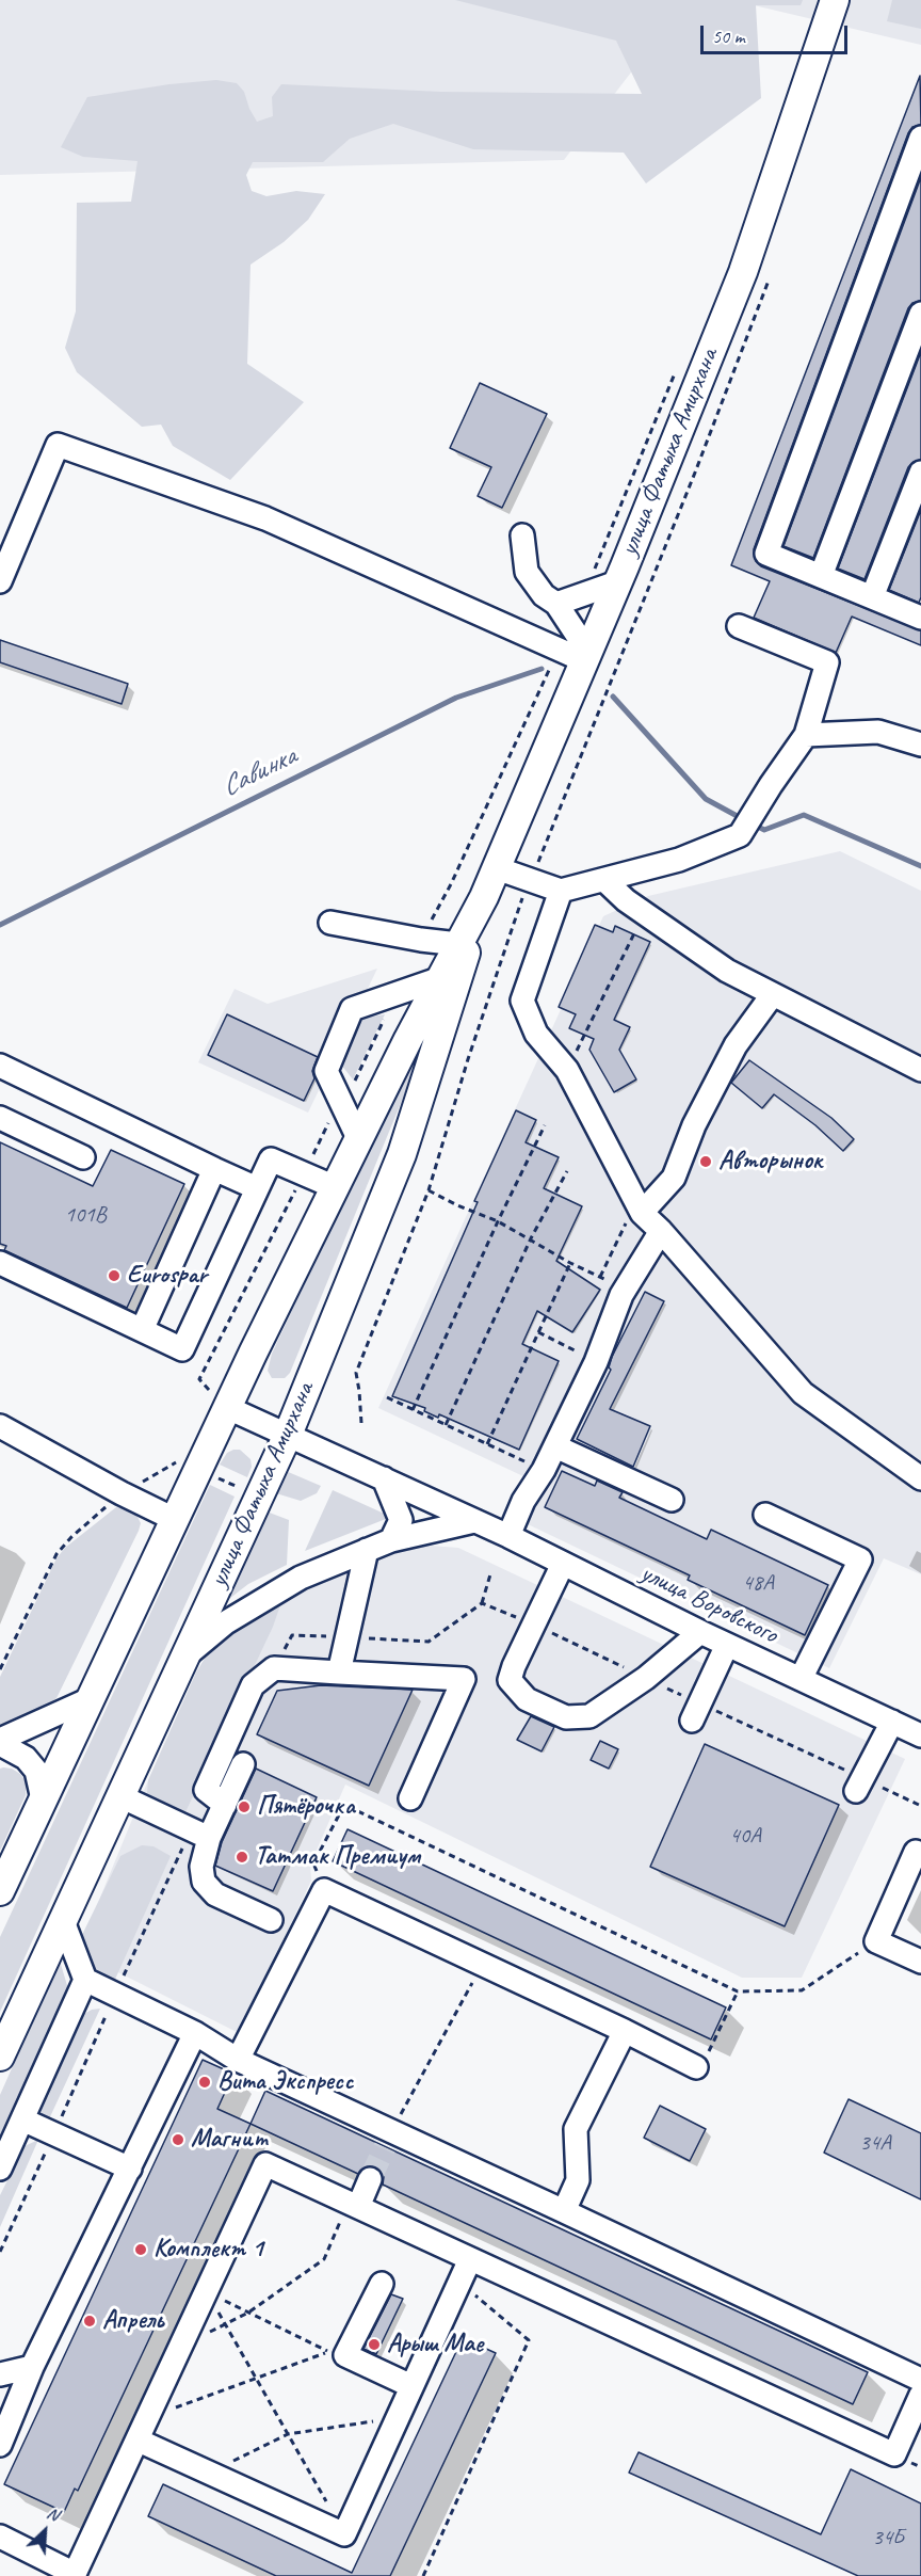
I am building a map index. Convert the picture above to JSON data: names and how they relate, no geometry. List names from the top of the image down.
{
  "streets": {
    "main road": ["улица Фатыха Амирхана"],
    "street": ["улица Воровского"]
  },
  "crossings": [
    ["улица Фатыха Амирхана", "улица Воровского"]
  ],
  "water": ["Савинка"],
  "places": [
    "Авторынок",
    "Eurospar",
    "Пятёрочка",
    "Татмак Премиум",
    "Вита Экспресс",
    "Магнит",
    "Комплект 1",
    "Апрель",
    "Арыш Мае"
  ],
  "house_numbers": [
    "101В",
    "48А",
    "40А",
    "34А",
    "34Б"
  ],
  "scale_bar": "50 m",
  "north": "top right"
}
